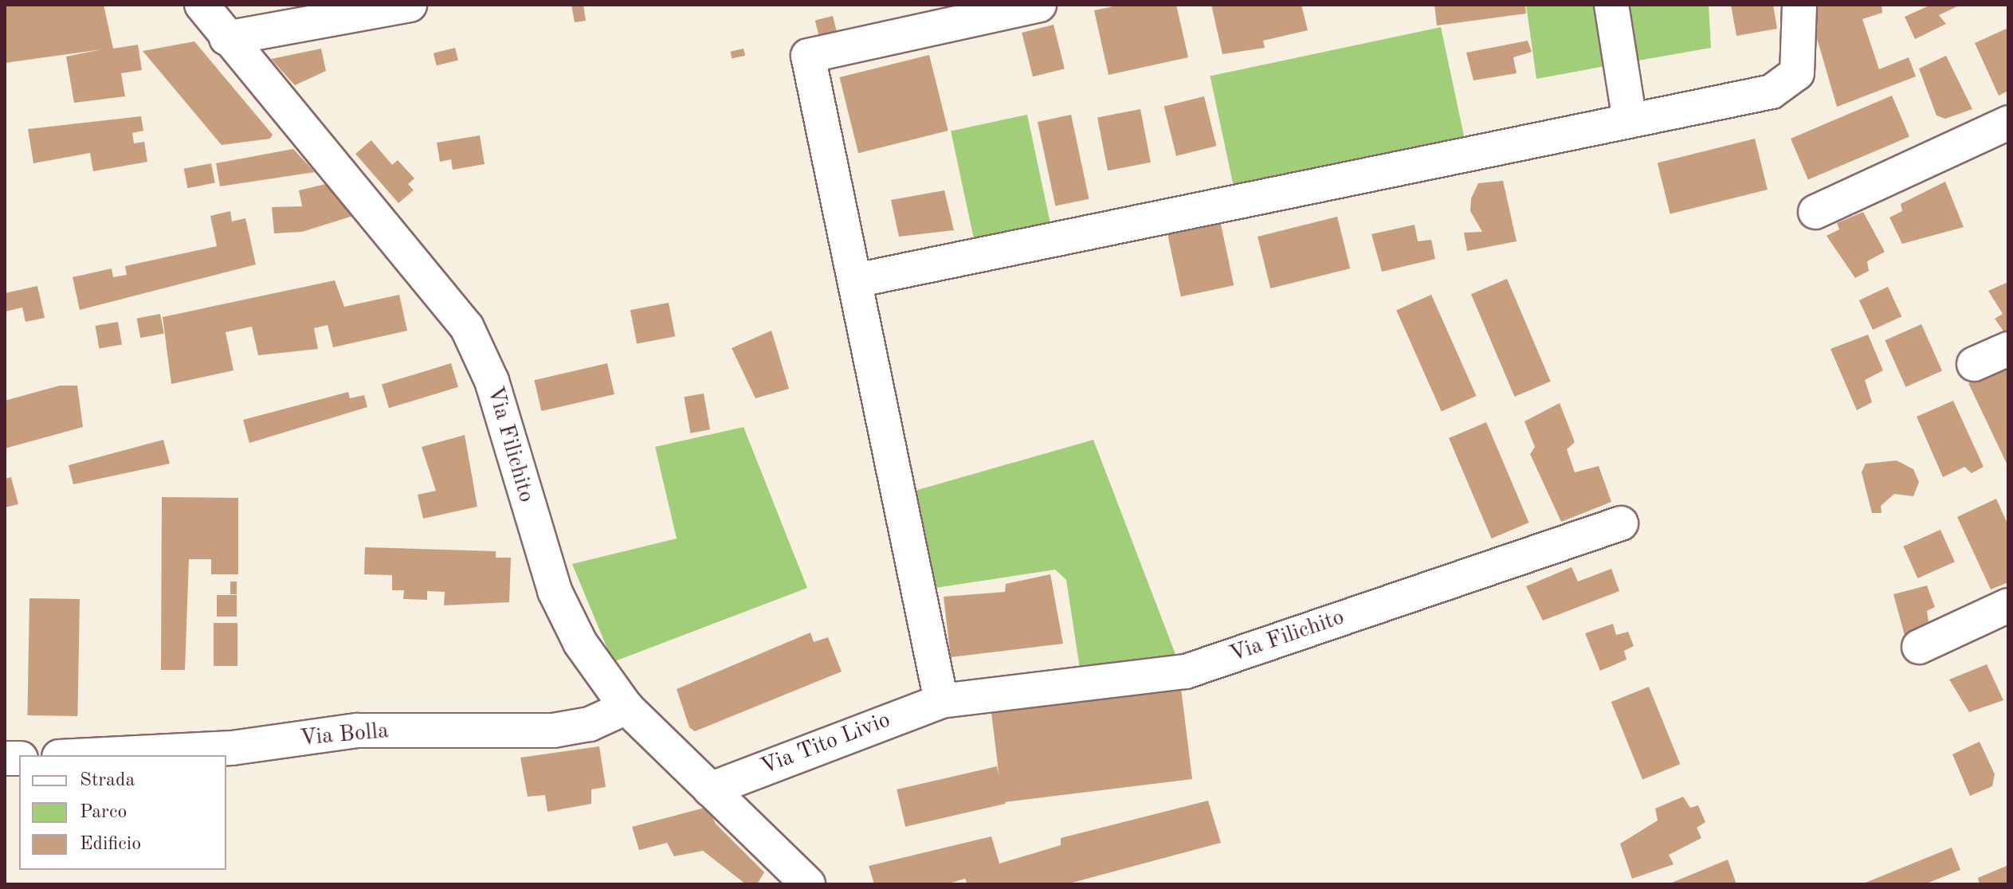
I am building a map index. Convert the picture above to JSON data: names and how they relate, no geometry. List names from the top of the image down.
{
  "streets": {
    "street": ["Via Filichito", "Via Bolla", "Via Tito Livio"]
  },
  "crossings": [
    ["Via Filichito", "Via Bolla"],
    ["Via Filichito", "Via Tito Livio"]
  ],
  "legend": ["Strada", "Parco", "Edificio"]
}
